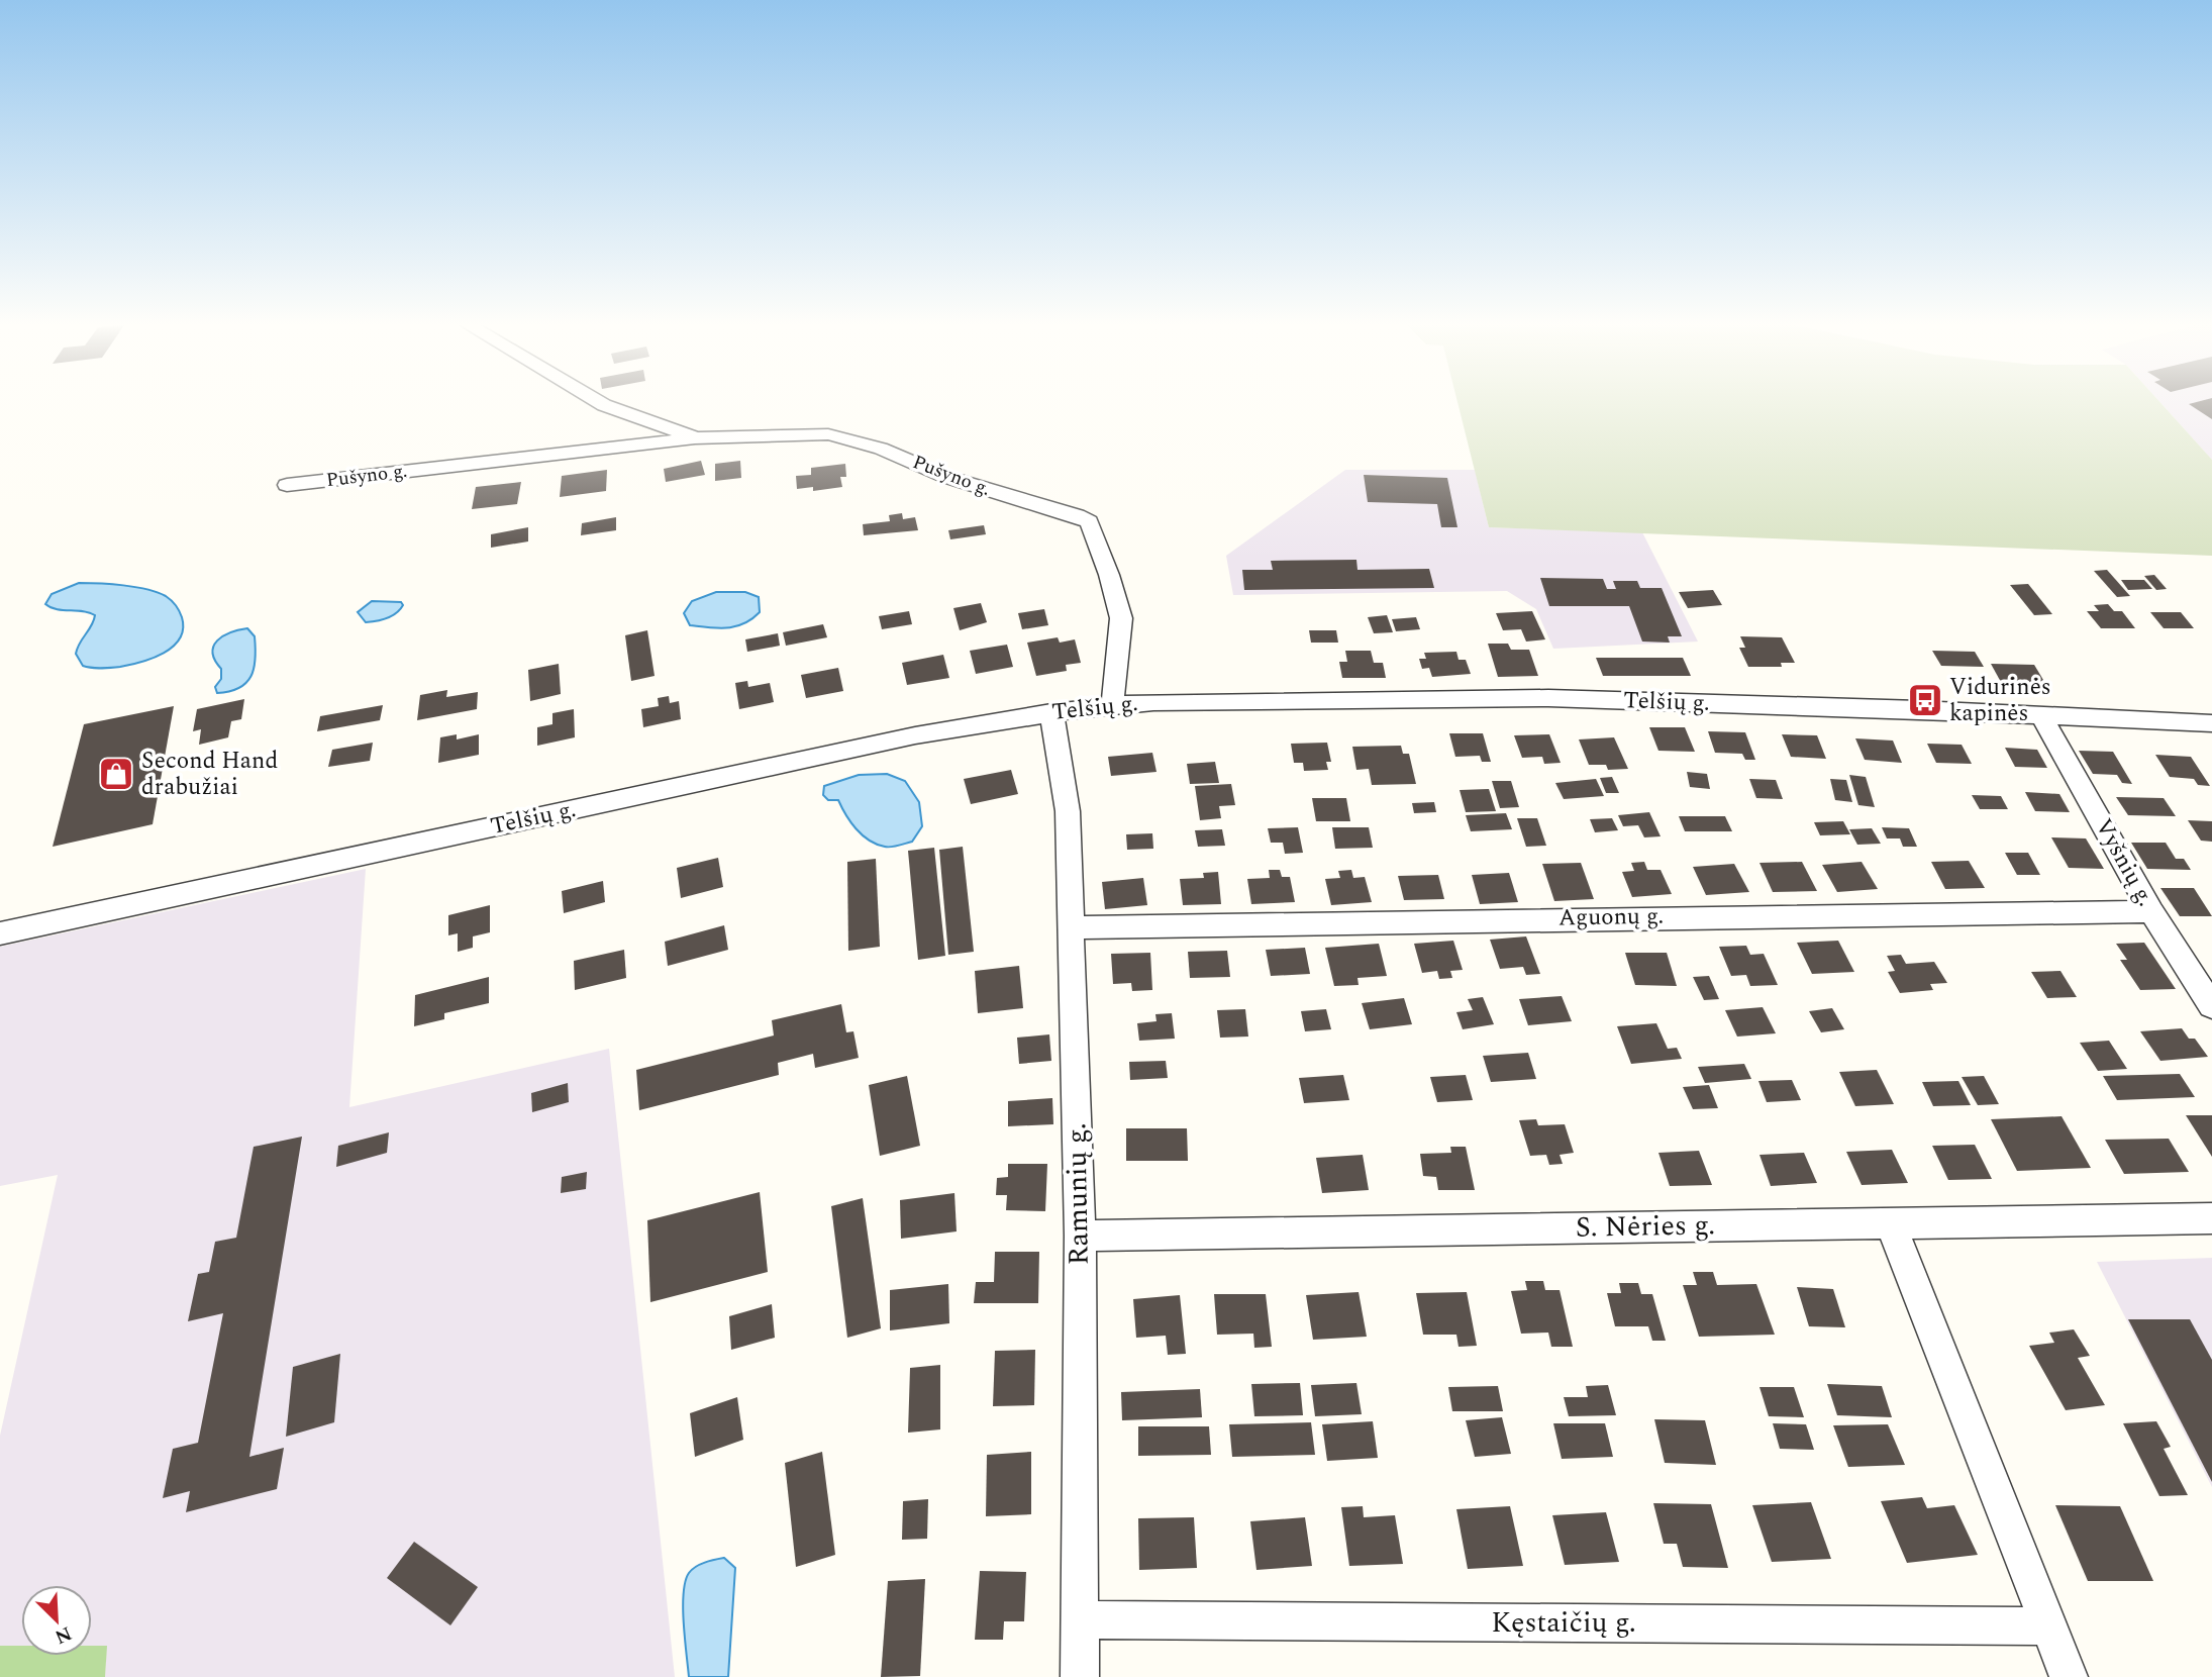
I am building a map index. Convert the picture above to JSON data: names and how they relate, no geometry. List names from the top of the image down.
{
  "streets": {
    "street": [
      "Pušyno g.",
      "Telšių g.",
      "Vyšnių g.",
      "Aguonų g.",
      "Ramunių g.",
      "S. Nėries g.",
      "Kęstaičių g."
    ]
  },
  "crossings": [
    ["Pušyno g.", "Telšių g."],
    ["Telšių g.", "Vyšnių g."],
    ["Telšių g.", "Ramunių g."],
    ["Vyšnių g.", "Aguonų g."],
    ["Aguonų g.", "Ramunių g."],
    ["Ramunių g.", "S. Nėries g."],
    ["Ramunių g.", "Kęstaičių g."]
  ],
  "places": {
    "bus stop": ["Vidurinės kapinės"],
    "shop": ["Second Hand drabužiai"]
  },
  "north": "bottom right"
}
